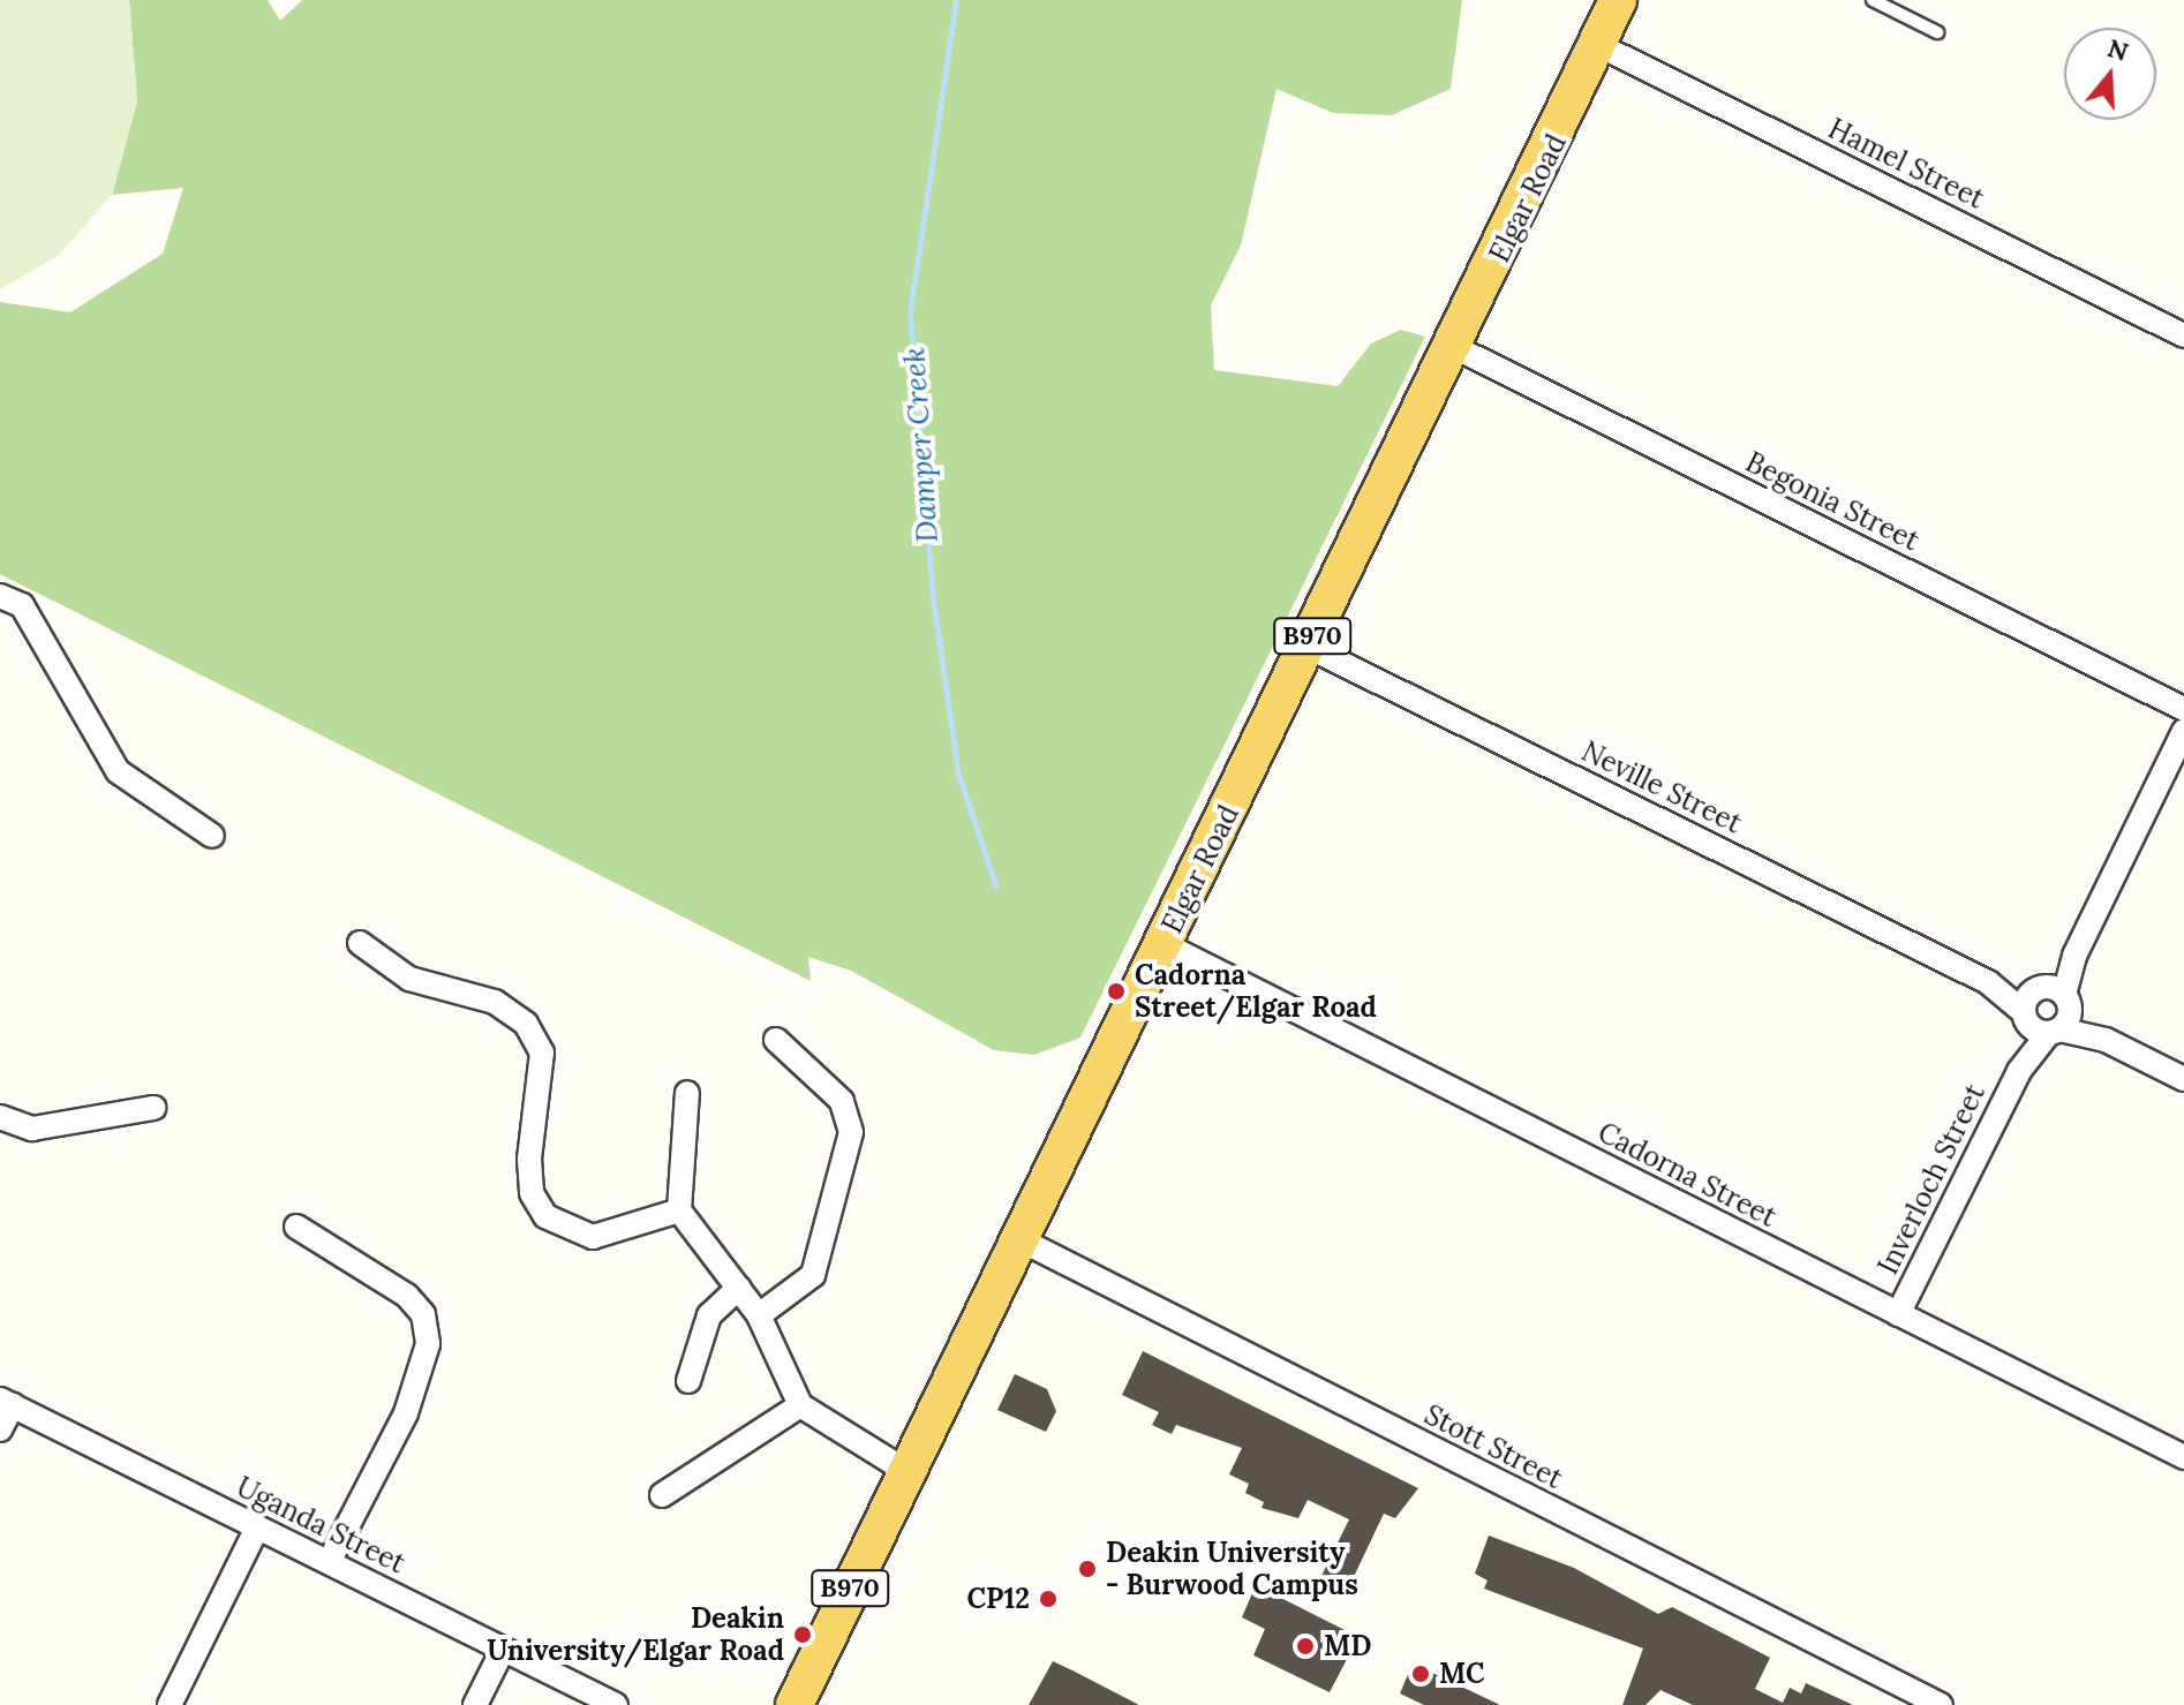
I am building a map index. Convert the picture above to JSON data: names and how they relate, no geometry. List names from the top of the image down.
{
  "streets": {
    "main road": ["Elgar Road", "B970"],
    "street": [
      "Hamel Street",
      "Begonia Street",
      "Neville Street",
      "Cadorna Street",
      "Inverloch Street",
      "Stott Street",
      "Uganda Street"
    ]
  },
  "crossings": [
    ["Hamel Street", "Elgar Road"],
    ["Elgar Road", "Begonia Street"],
    ["Elgar Road", "Neville Street"],
    ["Elgar Road", "Cadorna Street"],
    ["Elgar Road", "Stott Street"],
    ["Neville Street", "Inverloch Street"],
    ["Cadorna Street", "Inverloch Street"]
  ],
  "water": ["Damper Creek"],
  "places": [
    "Cadorna Street/Elgar Road",
    "Deakin University - Burwood Campus",
    "CP12",
    "Deakin University/Elgar Road",
    "MD",
    "MC"
  ],
  "north": "top"
}
